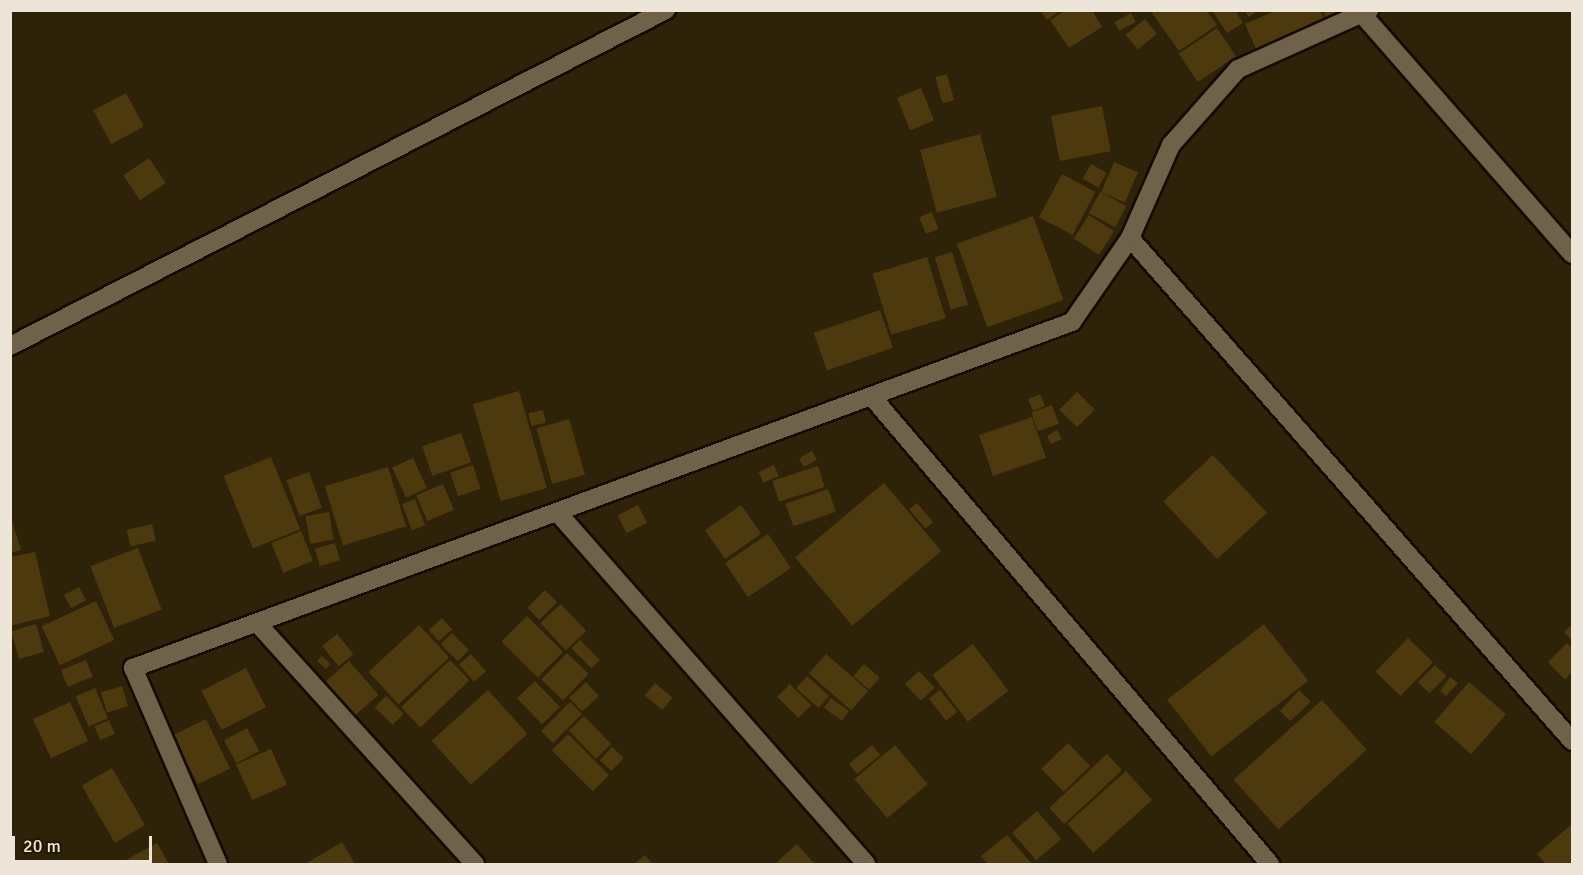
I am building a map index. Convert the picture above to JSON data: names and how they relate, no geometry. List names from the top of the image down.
{
  "scale_bar": "20 m"
}
